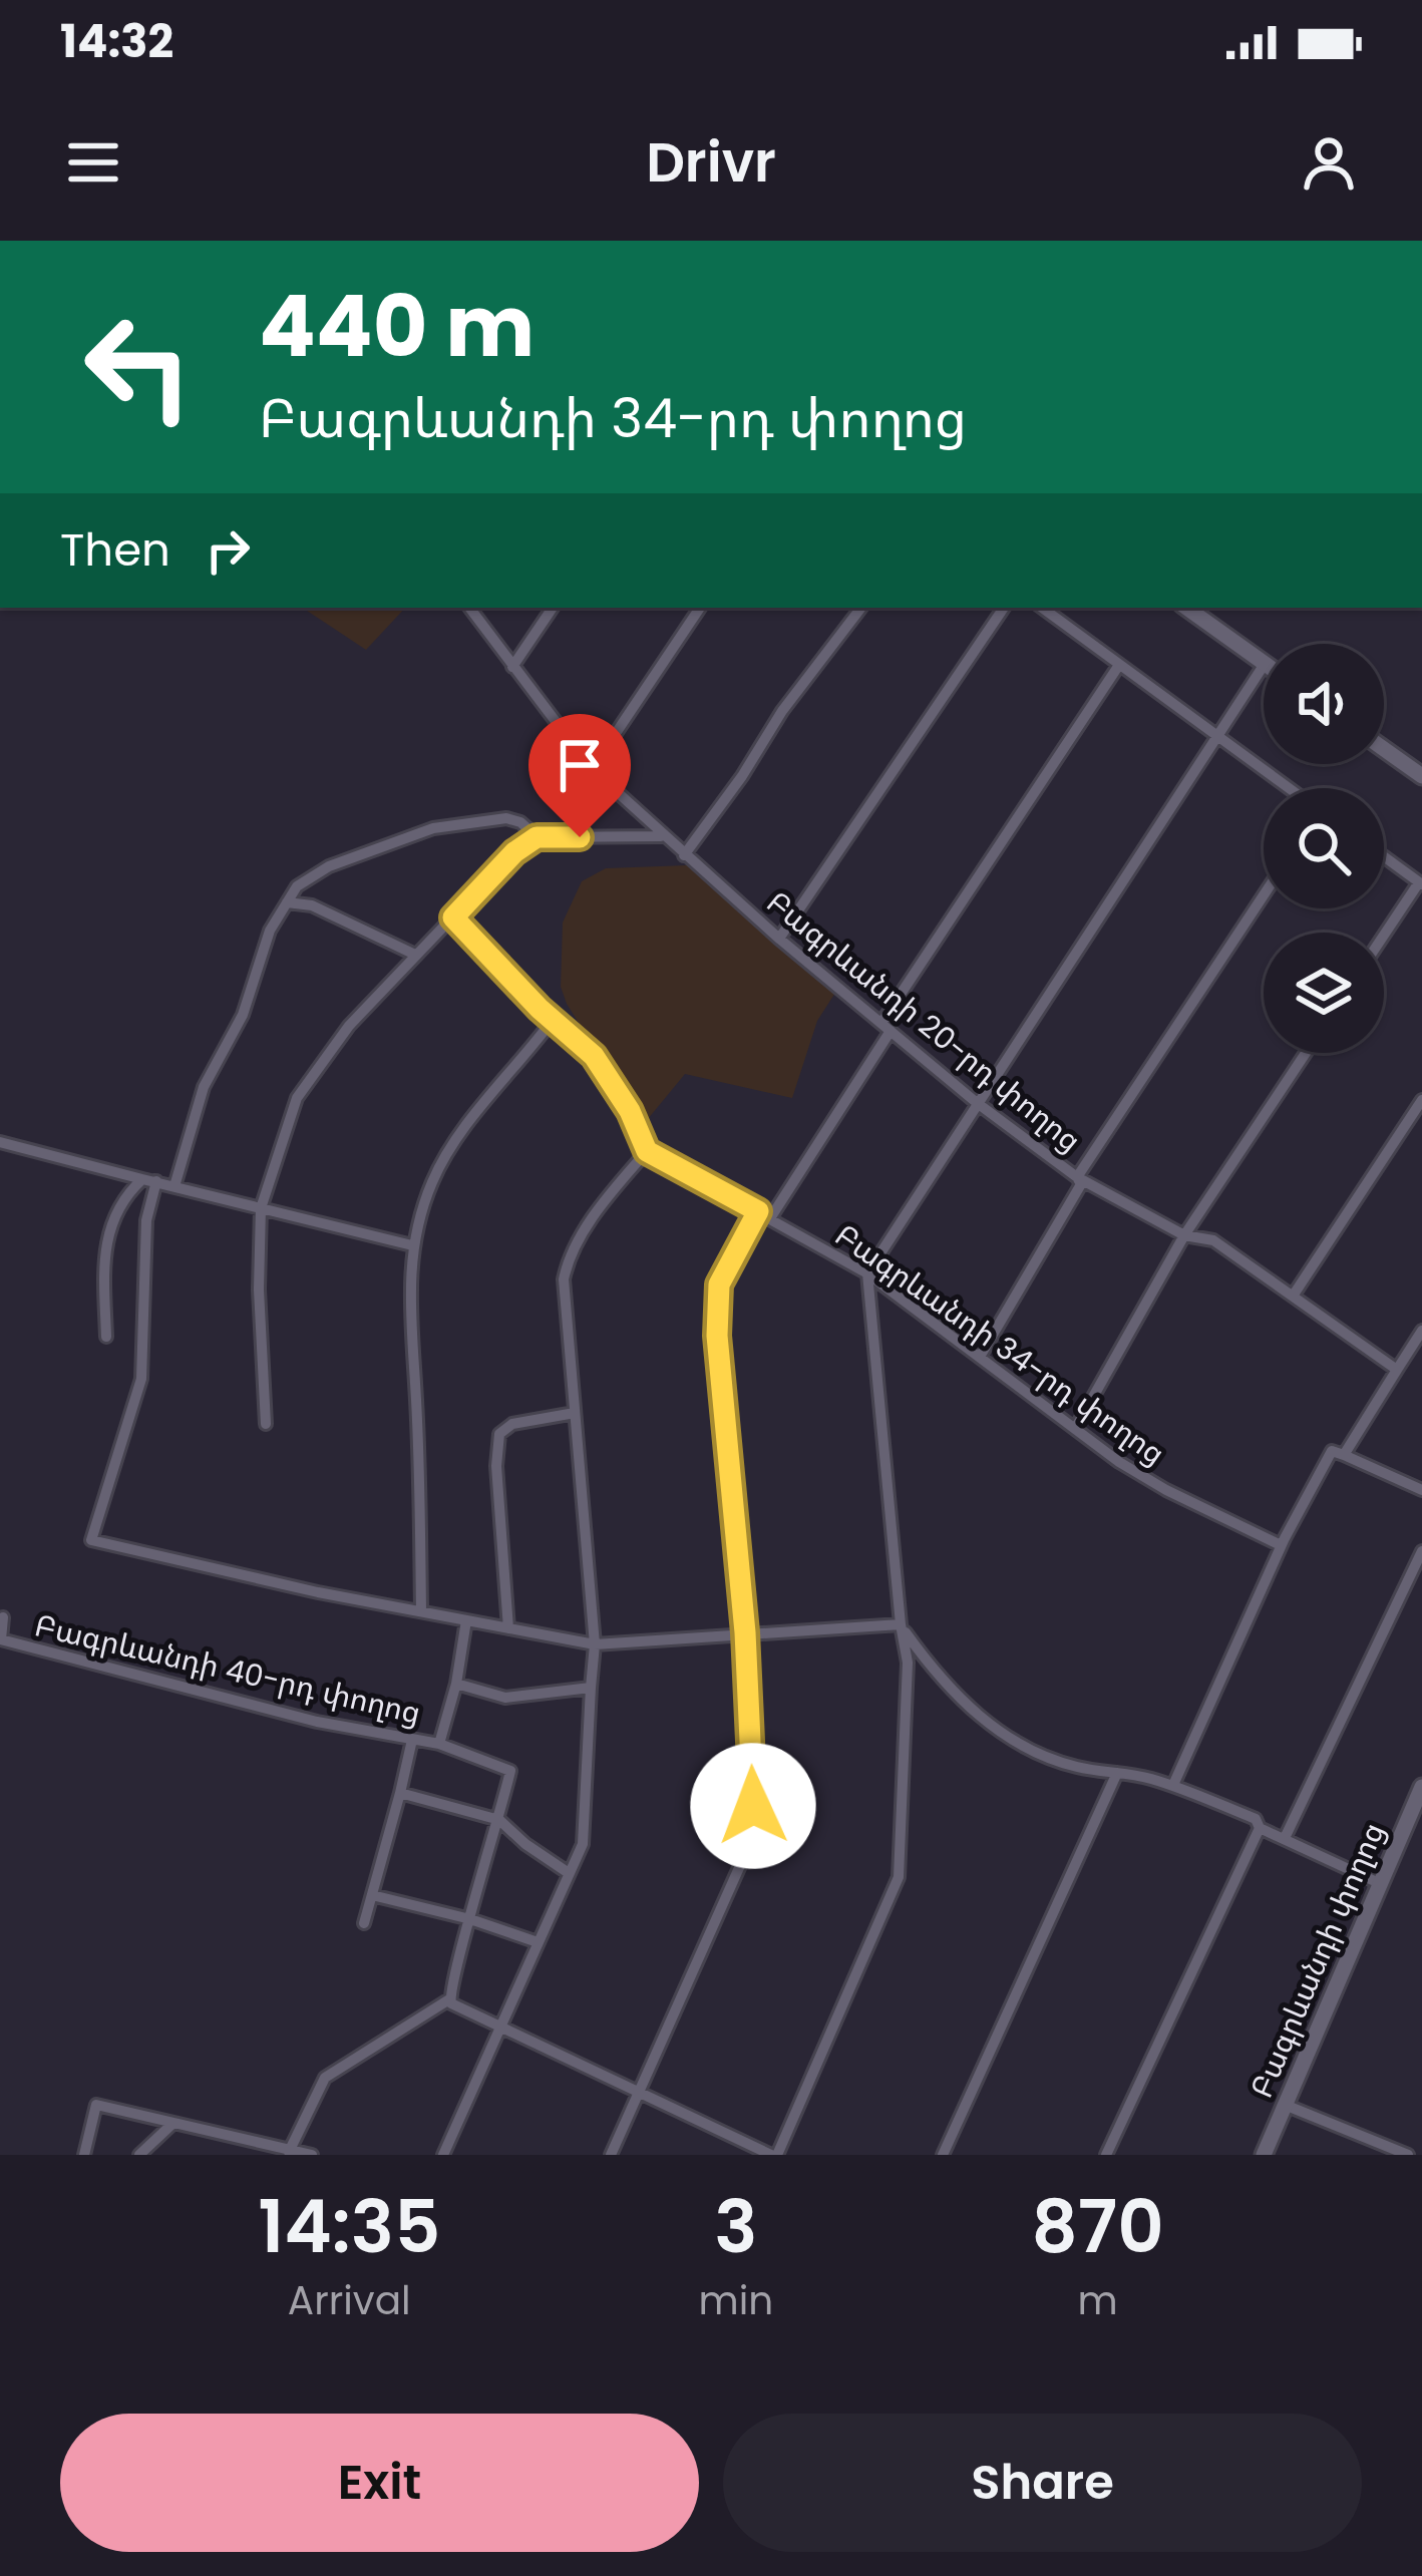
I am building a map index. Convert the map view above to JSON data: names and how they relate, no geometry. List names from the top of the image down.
{
  "streets": {
    "main road": ["Բագրևանդի փողոց"],
    "street": ["Բագրևանդի 20-րդ փողոց", "Բագրևանդի 34-րդ փողոց", "Բագրևանդի 40-րդ փողոց"]
  },
  "page": {
    "status": "14:32",
    "header": "Drivr",
    "turn": ["440 m", "Բագրևանդի 34-րդ փողոց"],
    "then": "Then",
    "eta": [
      "14:35",
      "Arrival",
      "3",
      "min",
      "870",
      "m"
    ],
    "buttons": ["Exit", "Share"]
  }
}
